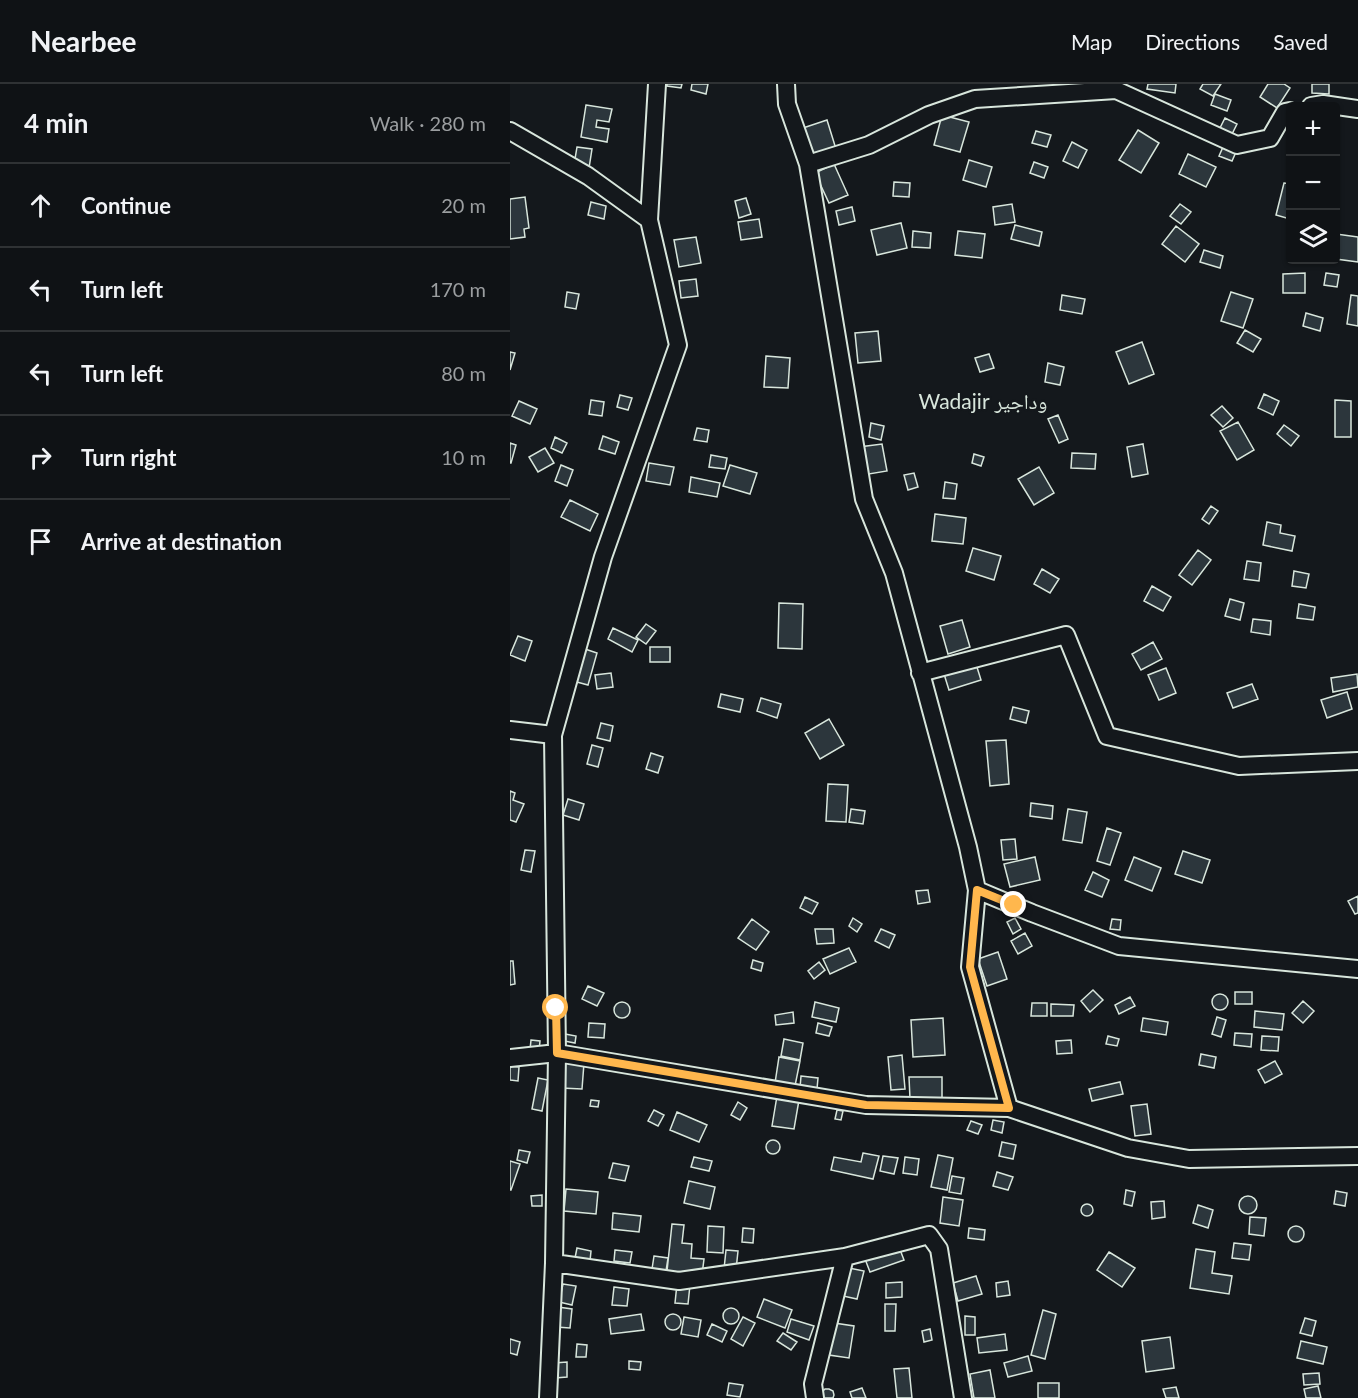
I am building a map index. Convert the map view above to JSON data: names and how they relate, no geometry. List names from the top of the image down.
{
  "districts": ["Wadajir وداجير"],
  "page": {
    "header": "Nearbee",
    "nav": ["Map", "Directions", "Saved"],
    "heading": ["4 min", "Walk · 280 m"],
    "map_buttons": ["+", "−"],
    "list": [
      ["Continue", "20 m"],
      ["Turn left", "170 m"],
      ["Turn left", "80 m"],
      ["Turn right", "10 m"],
      "Arrive at destination"
    ]
  }
}
